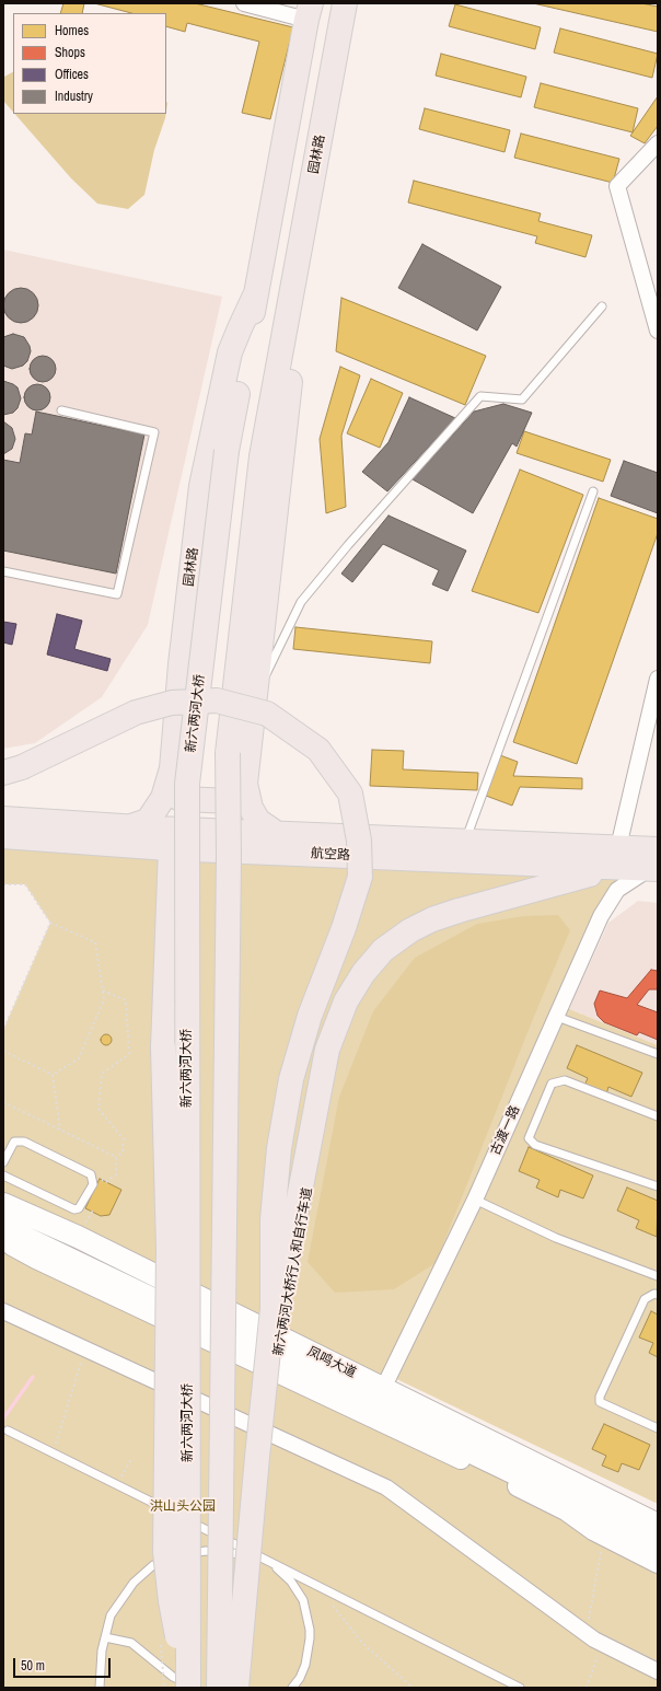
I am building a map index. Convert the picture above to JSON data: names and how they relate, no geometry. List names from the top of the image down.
{
  "streets": {
    "main road": [
      "园林路",
      "新六两河大桥",
      "航空路",
      "凤鸣大道"
    ],
    "street": ["古渡一路"]
  },
  "crossings": [
    ["园林路", "新六两河大桥"],
    ["园林路", "航空路"],
    ["航空路", "古渡一路"],
    ["古渡一路", "凤鸣大道"]
  ],
  "parks": ["洪山头公园"],
  "legend": [
    "Homes",
    "Shops",
    "Offices",
    "Industry"
  ],
  "scale_bar": "50 m"
}
